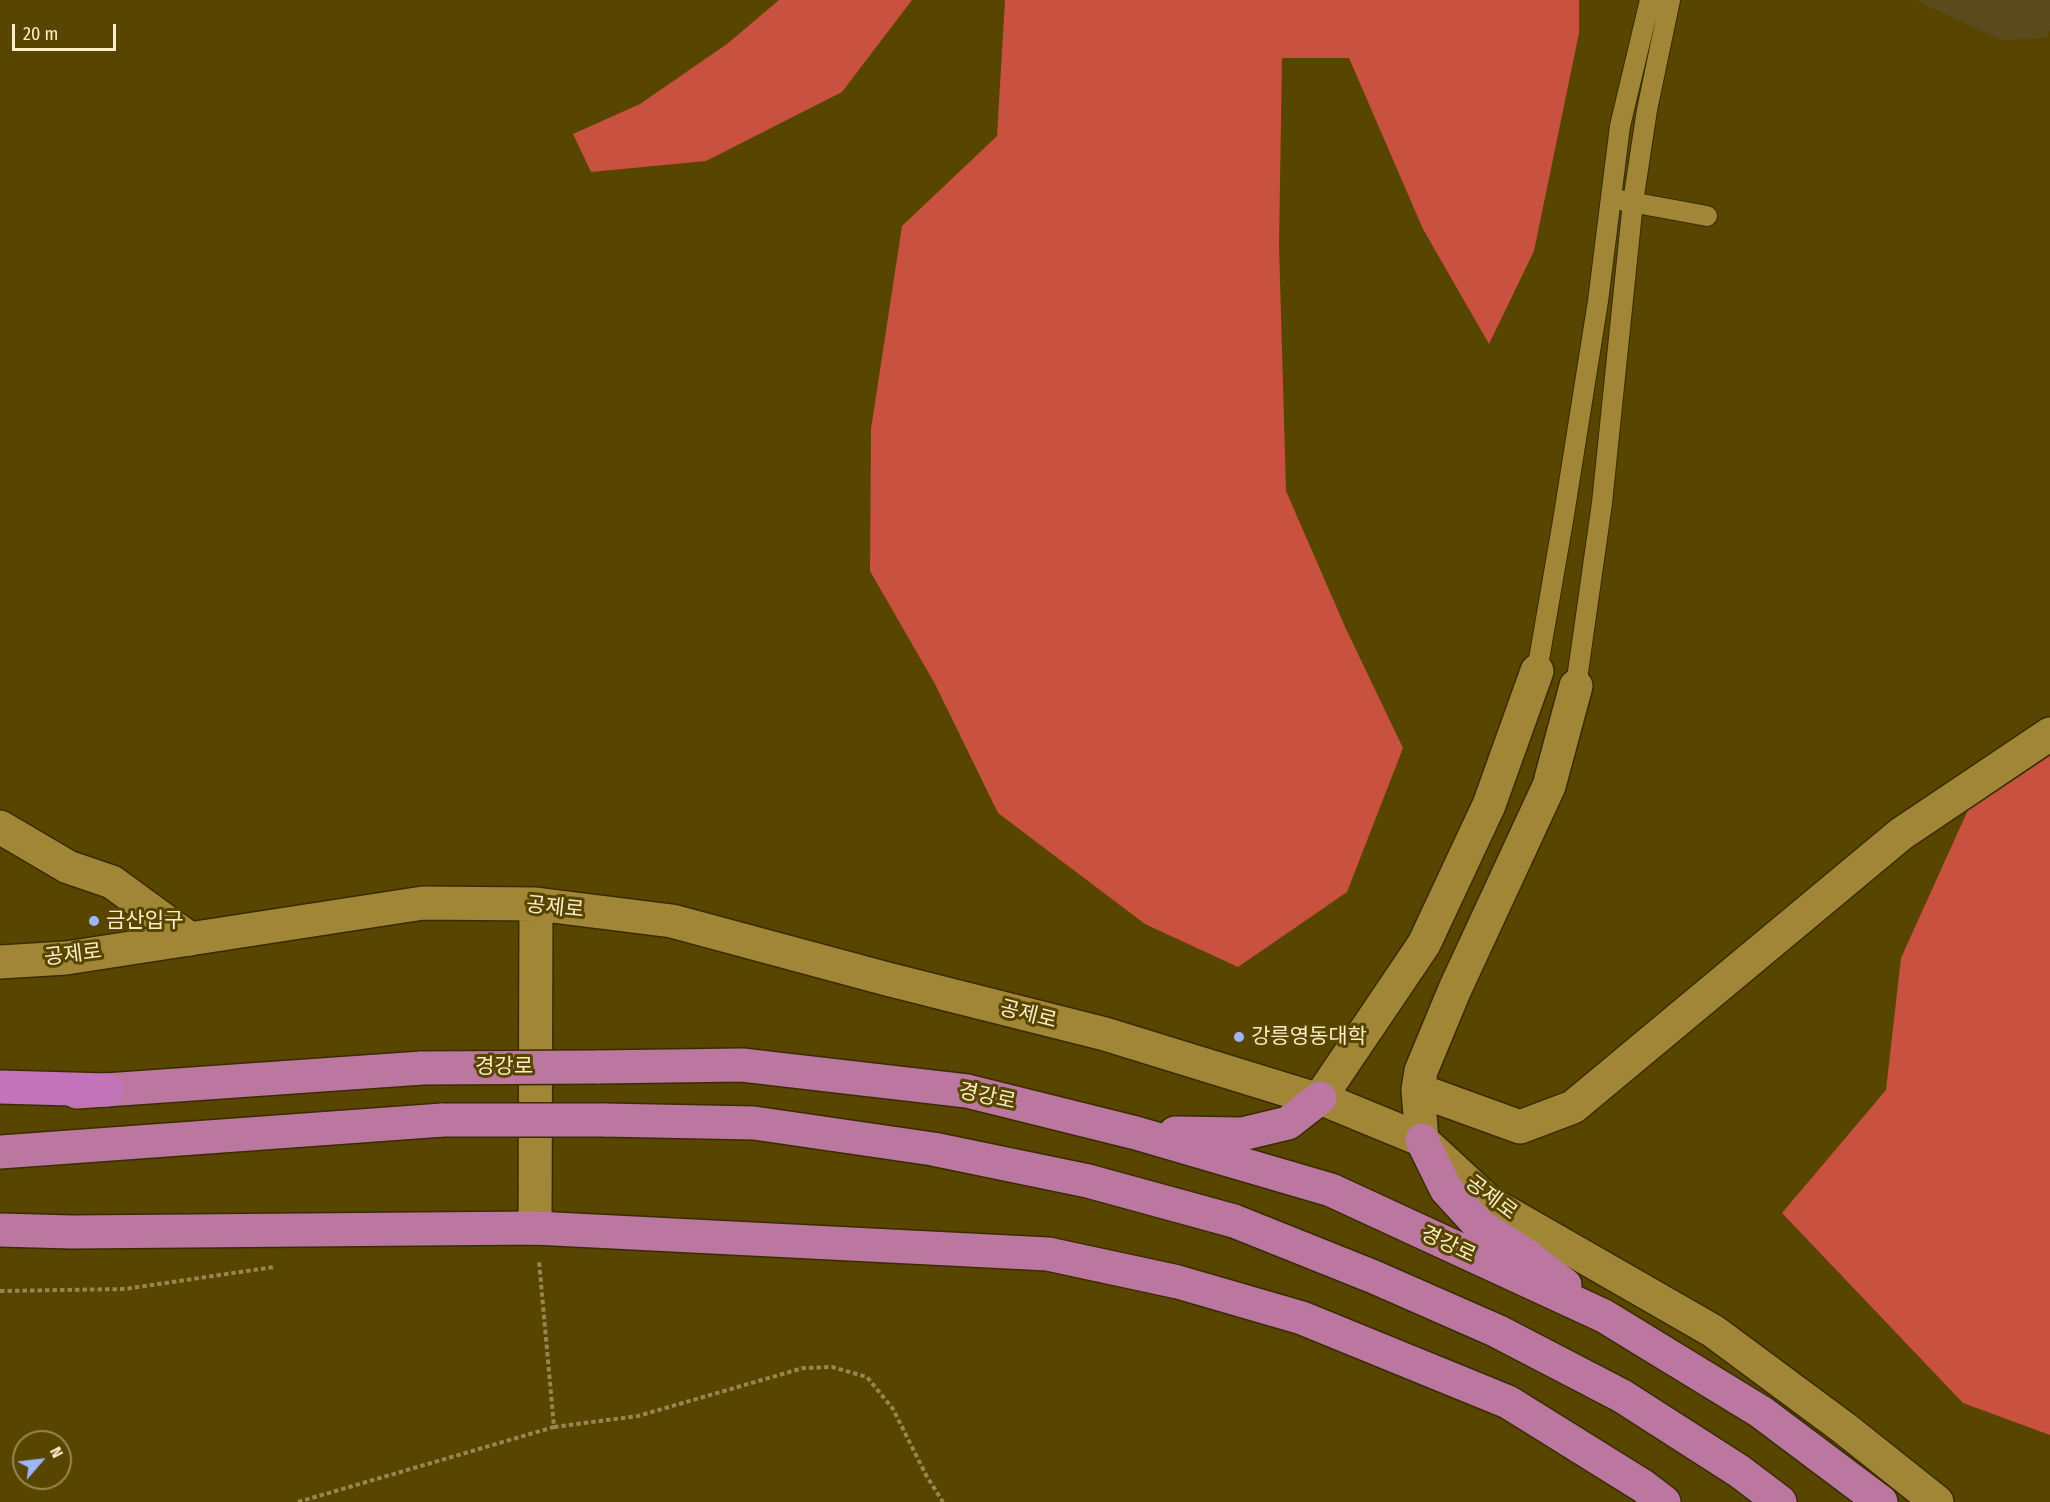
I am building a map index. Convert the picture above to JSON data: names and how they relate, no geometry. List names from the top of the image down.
{
  "streets": {
    "highway": ["경강로"],
    "street": ["공제로"]
  },
  "places": ["금산입구", "강릉영동대학"],
  "scale_bar": "20 m",
  "north": "top right"
}
